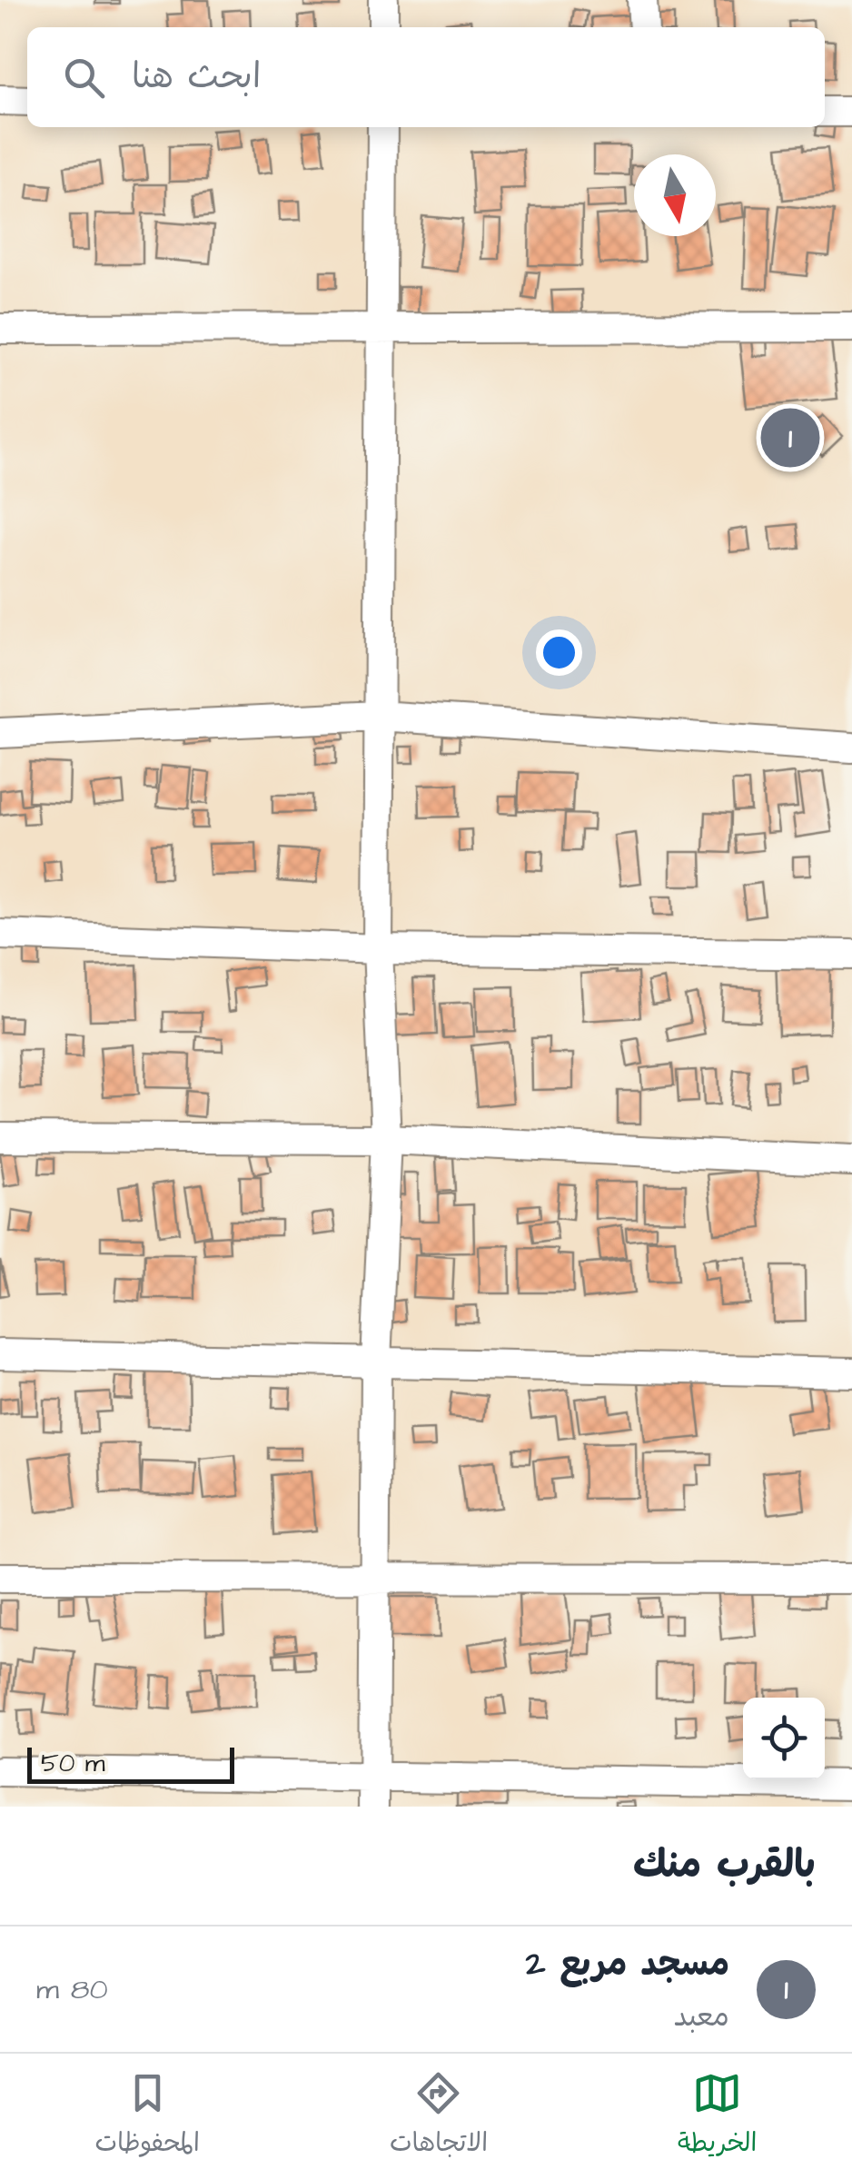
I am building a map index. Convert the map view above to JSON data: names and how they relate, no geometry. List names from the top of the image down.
{
  "scale_bar": "50 m",
  "north": "bottom",
  "page": {
    "search": "ابحث هنا",
    "pins": "1",
    "scale": "50 m",
    "heading": "بالقرب منك",
    "list": [
      {
        "mark": "1",
        "name": "مسجد مربع 2",
        "note": "معبد",
        "value": "80 m"
      }
    ],
    "nav": ["الخريطة", "الاتجاهات", "المحفوظات"]
  }
}
